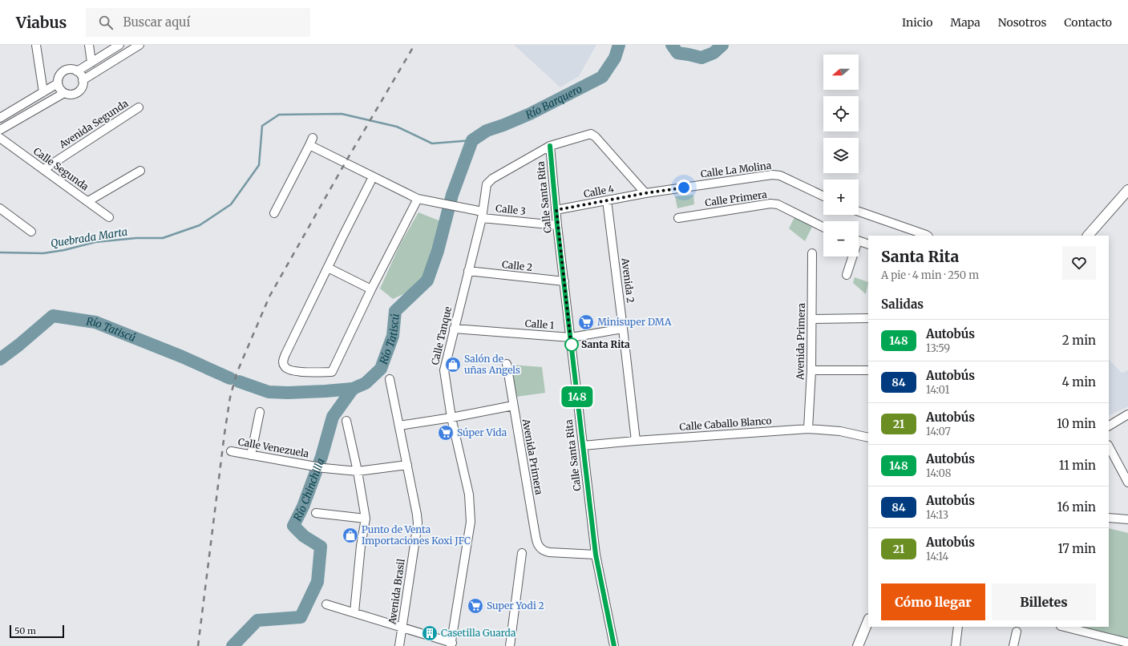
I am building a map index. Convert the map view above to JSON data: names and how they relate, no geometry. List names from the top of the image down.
{
  "streets": {
    "street": [
      "Avenida Segunda",
      "Calle Segunda",
      "Calle La Molina",
      "Calle 4",
      "Calle Santa Rita",
      "Calle Primera",
      "Calle 3",
      "Calle 2",
      "Avenida 2",
      "Calle 1",
      "Calle Tanque",
      "Avenida Primera",
      "Calle Caballo Blanco",
      "Calle Venezuela",
      "Avenida Brasil"
    ]
  },
  "crossings": [
    ["Avenida Segunda", "Calle Segunda"],
    ["Calle La Molina", "Calle 4"],
    ["Calle La Molina", "Calle Tanque"],
    ["Calle 4", "Calle Santa Rita"],
    ["Calle 4", "Avenida 2"],
    ["Calle 4", "Calle Tanque"],
    ["Calle Santa Rita", "Calle 3"],
    ["Calle Santa Rita", "Calle 2"],
    ["Calle Santa Rita", "Calle 1"],
    ["Calle Santa Rita", "Calle Tanque"],
    ["Calle Santa Rita", "Avenida Primera"],
    ["Calle Santa Rita", "Calle Caballo Blanco"],
    ["Calle 3", "Calle Tanque"],
    ["Calle 2", "Calle Tanque"],
    ["Avenida 2", "Calle 1"],
    ["Avenida 2", "Calle Caballo Blanco"],
    ["Calle 1", "Calle Tanque"],
    ["Avenida Primera", "Calle Caballo Blanco"],
    ["Calle Venezuela", "Avenida Brasil"]
  ],
  "water": [
    "Río Barquero",
    "Quebrada Marta",
    "Río Tatiscú",
    "Río Chinchilla"
  ],
  "places": {
    "supermarket": ["Minisuper DMA", "Súper Vida", "Super Yodi 2"],
    "other": ["Santa Rita"],
    "shop": ["Salón de uñas Angels", "Punto de Venta Importaciones Koxi JFC"],
    "building": ["Casetilla Guarda"]
  },
  "lines": ["bus line 148"],
  "scale_bar": "50 m",
  "north": "left",
  "page": {
    "header": "Viabus",
    "search": "Buscar aquí",
    "nav": [
      "Inicio",
      "Mapa",
      "Nosotros",
      "Contacto"
    ],
    "on_map": "148",
    "map_buttons": ["+", "−"],
    "heading": [
      ["Santa Rita", "A pie · 4 min · 250 m"],
      "Salidas"
    ],
    "list": [
      {
        "mark": "148",
        "name": "Autobús",
        "note": "13:59",
        "value": "2 min"
      },
      {
        "mark": "84",
        "name": "Autobús",
        "note": "14:01",
        "value": "4 min"
      },
      {
        "mark": "21",
        "name": "Autobús",
        "note": "14:07",
        "value": "10 min"
      },
      {
        "mark": "148",
        "name": "Autobús",
        "note": "14:08",
        "value": "11 min"
      },
      {
        "mark": "84",
        "name": "Autobús",
        "note": "14:13",
        "value": "16 min"
      },
      {
        "mark": "21",
        "name": "Autobús",
        "note": "14:14",
        "value": "17 min"
      }
    ],
    "buttons": ["Cómo llegar", "Billetes"],
    "scale": "50 m"
  }
}
